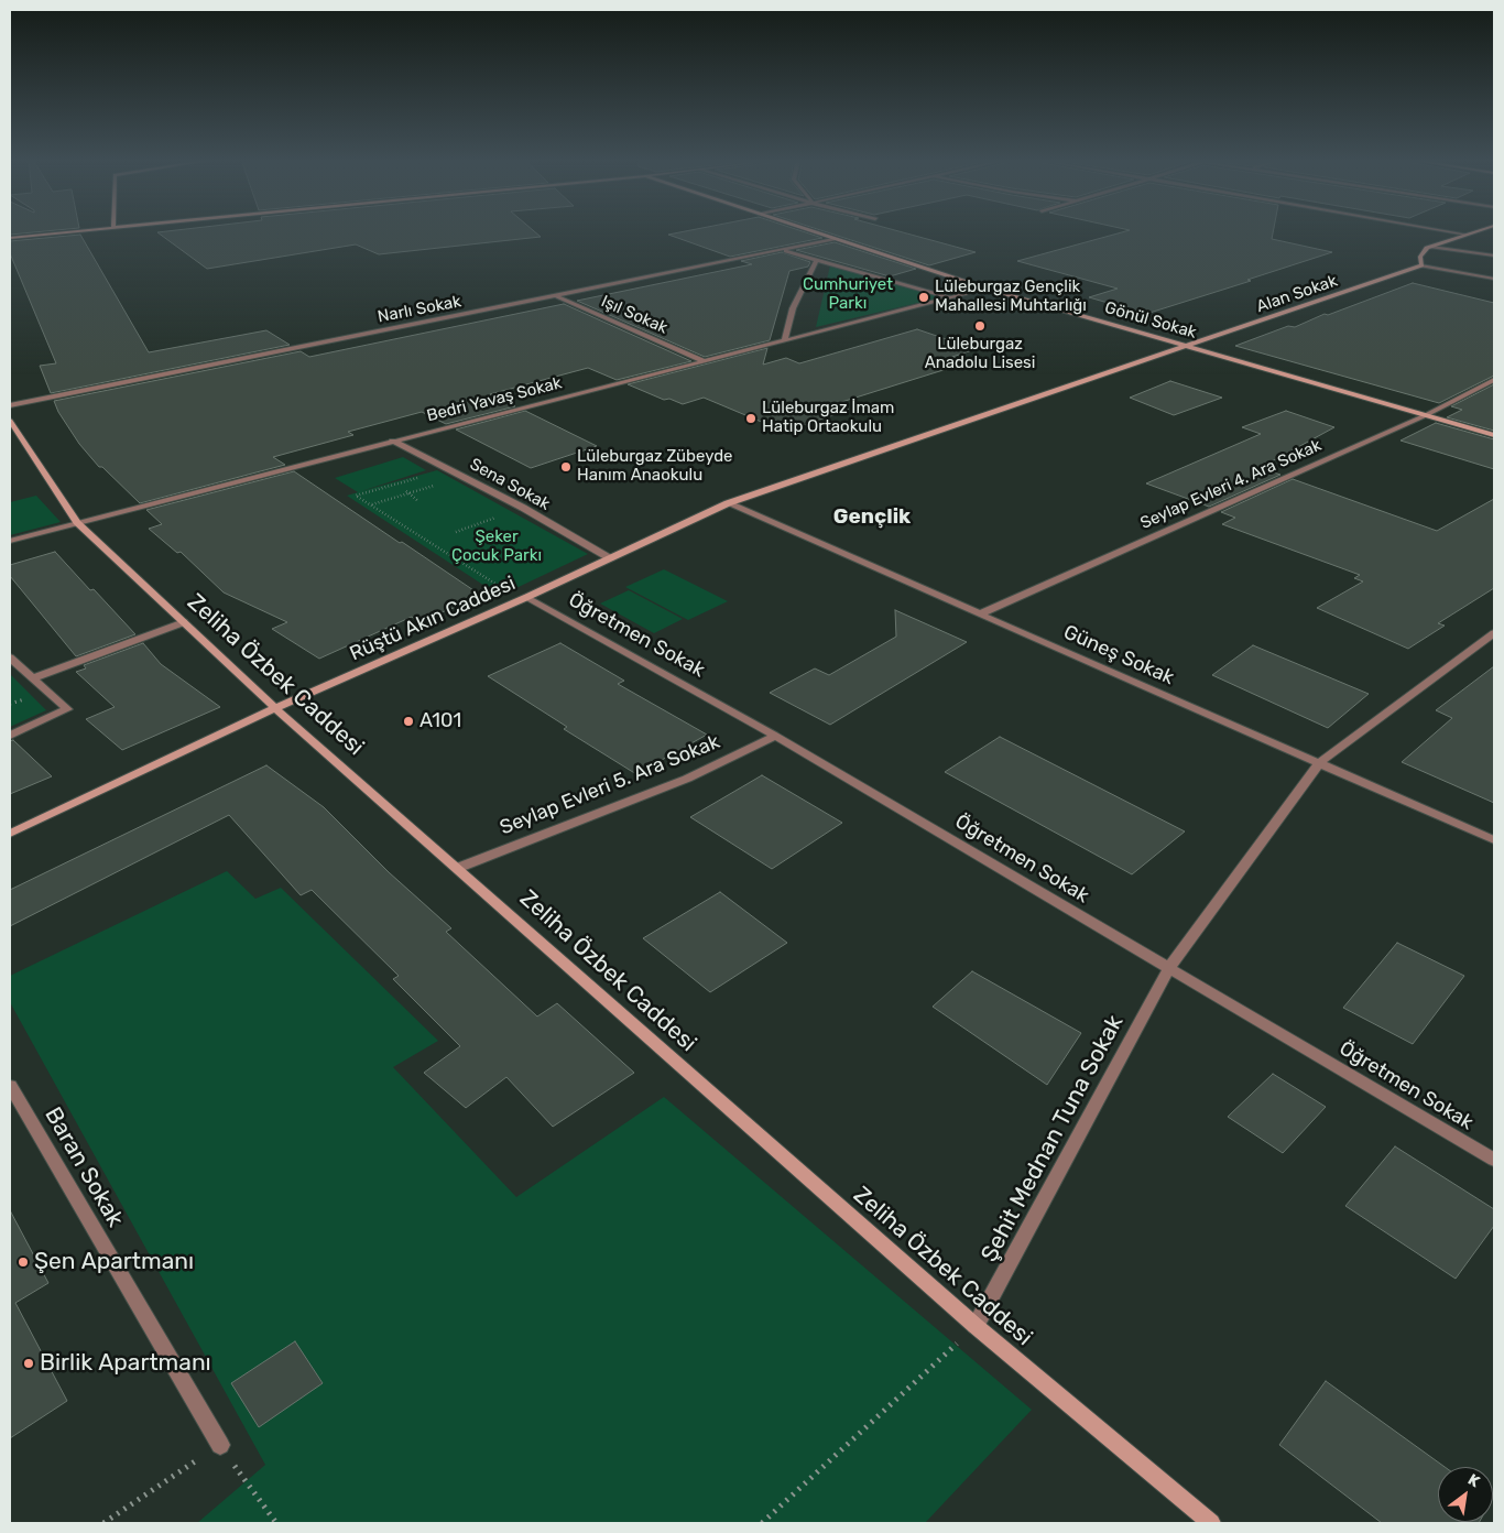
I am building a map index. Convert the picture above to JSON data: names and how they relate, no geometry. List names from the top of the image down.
{
  "streets": {
    "street": [
      "Alan Sokak",
      "Narlı Sokak",
      "Işıl Sokak",
      "Gönül Sokak",
      "Bedri Yavaş Sokak",
      "Sena Sokak",
      "Seylap Evleri 4. Ara Sokak",
      "Rüştü Akın Caddesi",
      "Öğretmen Sokak",
      "Güneş Sokak",
      "Zeliha Özbek Caddesi",
      "Seylap Evleri 5. Ara Sokak",
      "Şehit Mednan Tuna Sokak",
      "Baran Sokak"
    ]
  },
  "crossings": [
    ["Alan Sokak", "Gönül Sokak"],
    ["Alan Sokak", "Rüştü Akın Caddesi"],
    ["Narlı Sokak", "Işıl Sokak"],
    ["Narlı Sokak", "Gönül Sokak"],
    ["Işıl Sokak", "Bedri Yavaş Sokak"],
    ["Gönül Sokak", "Bedri Yavaş Sokak"],
    ["Gönül Sokak", "Seylap Evleri 4. Ara Sokak"],
    ["Gönül Sokak", "Rüştü Akın Caddesi"],
    ["Bedri Yavaş Sokak", "Sena Sokak"],
    ["Bedri Yavaş Sokak", "Zeliha Özbek Caddesi"],
    ["Sena Sokak", "Rüştü Akın Caddesi"],
    ["Seylap Evleri 4. Ara Sokak", "Güneş Sokak"],
    ["Rüştü Akın Caddesi", "Öğretmen Sokak"],
    ["Rüştü Akın Caddesi", "Güneş Sokak"],
    ["Rüştü Akın Caddesi", "Zeliha Özbek Caddesi"],
    ["Öğretmen Sokak", "Seylap Evleri 5. Ara Sokak"],
    ["Öğretmen Sokak", "Şehit Mednan Tuna Sokak"],
    ["Güneş Sokak", "Şehit Mednan Tuna Sokak"],
    ["Zeliha Özbek Caddesi", "Seylap Evleri 5. Ara Sokak"],
    ["Zeliha Özbek Caddesi", "Şehit Mednan Tuna Sokak"]
  ],
  "districts": ["Gençlik"],
  "parks": ["Cumhuriyet Parkı", "Şeker Çocuk Parkı"],
  "places": [
    "Lüleburgaz Gençlik Mahallesi Muhtarlığı",
    "Lüleburgaz Anadolu Lisesi",
    "Lüleburgaz İmam Hatip Ortaokulu",
    "Lüleburgaz Zübeyde Hanım Anaokulu",
    "A101",
    "Şen Apartmanı",
    "Birlik Apartmanı"
  ],
  "north": "top right"
}
